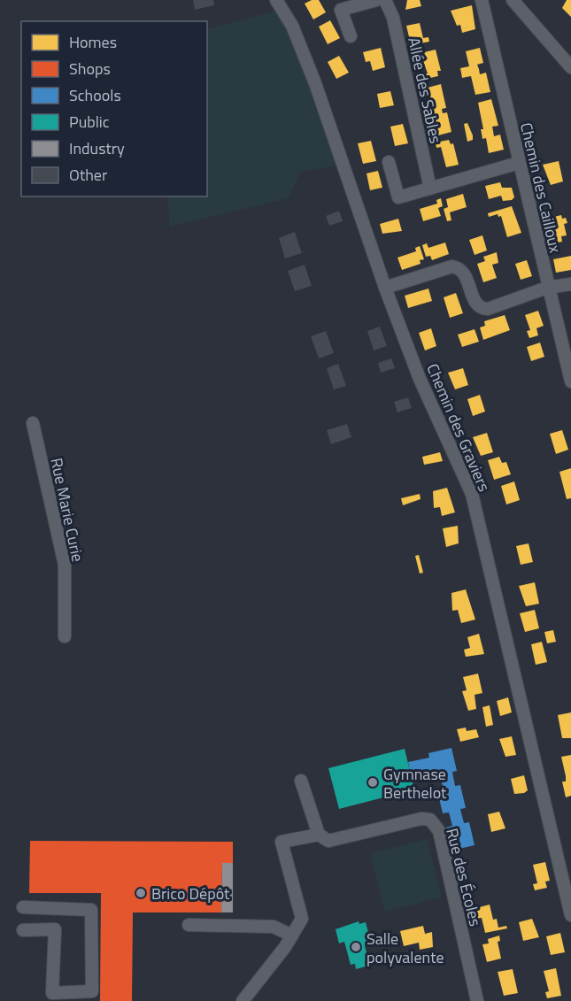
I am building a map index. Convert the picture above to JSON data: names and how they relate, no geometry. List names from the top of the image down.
{
  "streets": {
    "street": [
      "Allée des Sables",
      "Chemin des Cailloux",
      "Chemin des Graviers",
      "Rue Marie Curie",
      "Rue des Écoles"
    ]
  },
  "places": ["Gymnase Berthelot", "Brico Dépôt", "Salle polyvalente"],
  "legend": [
    "Homes",
    "Shops",
    "Schools",
    "Public",
    "Industry",
    "Other"
  ]
}
